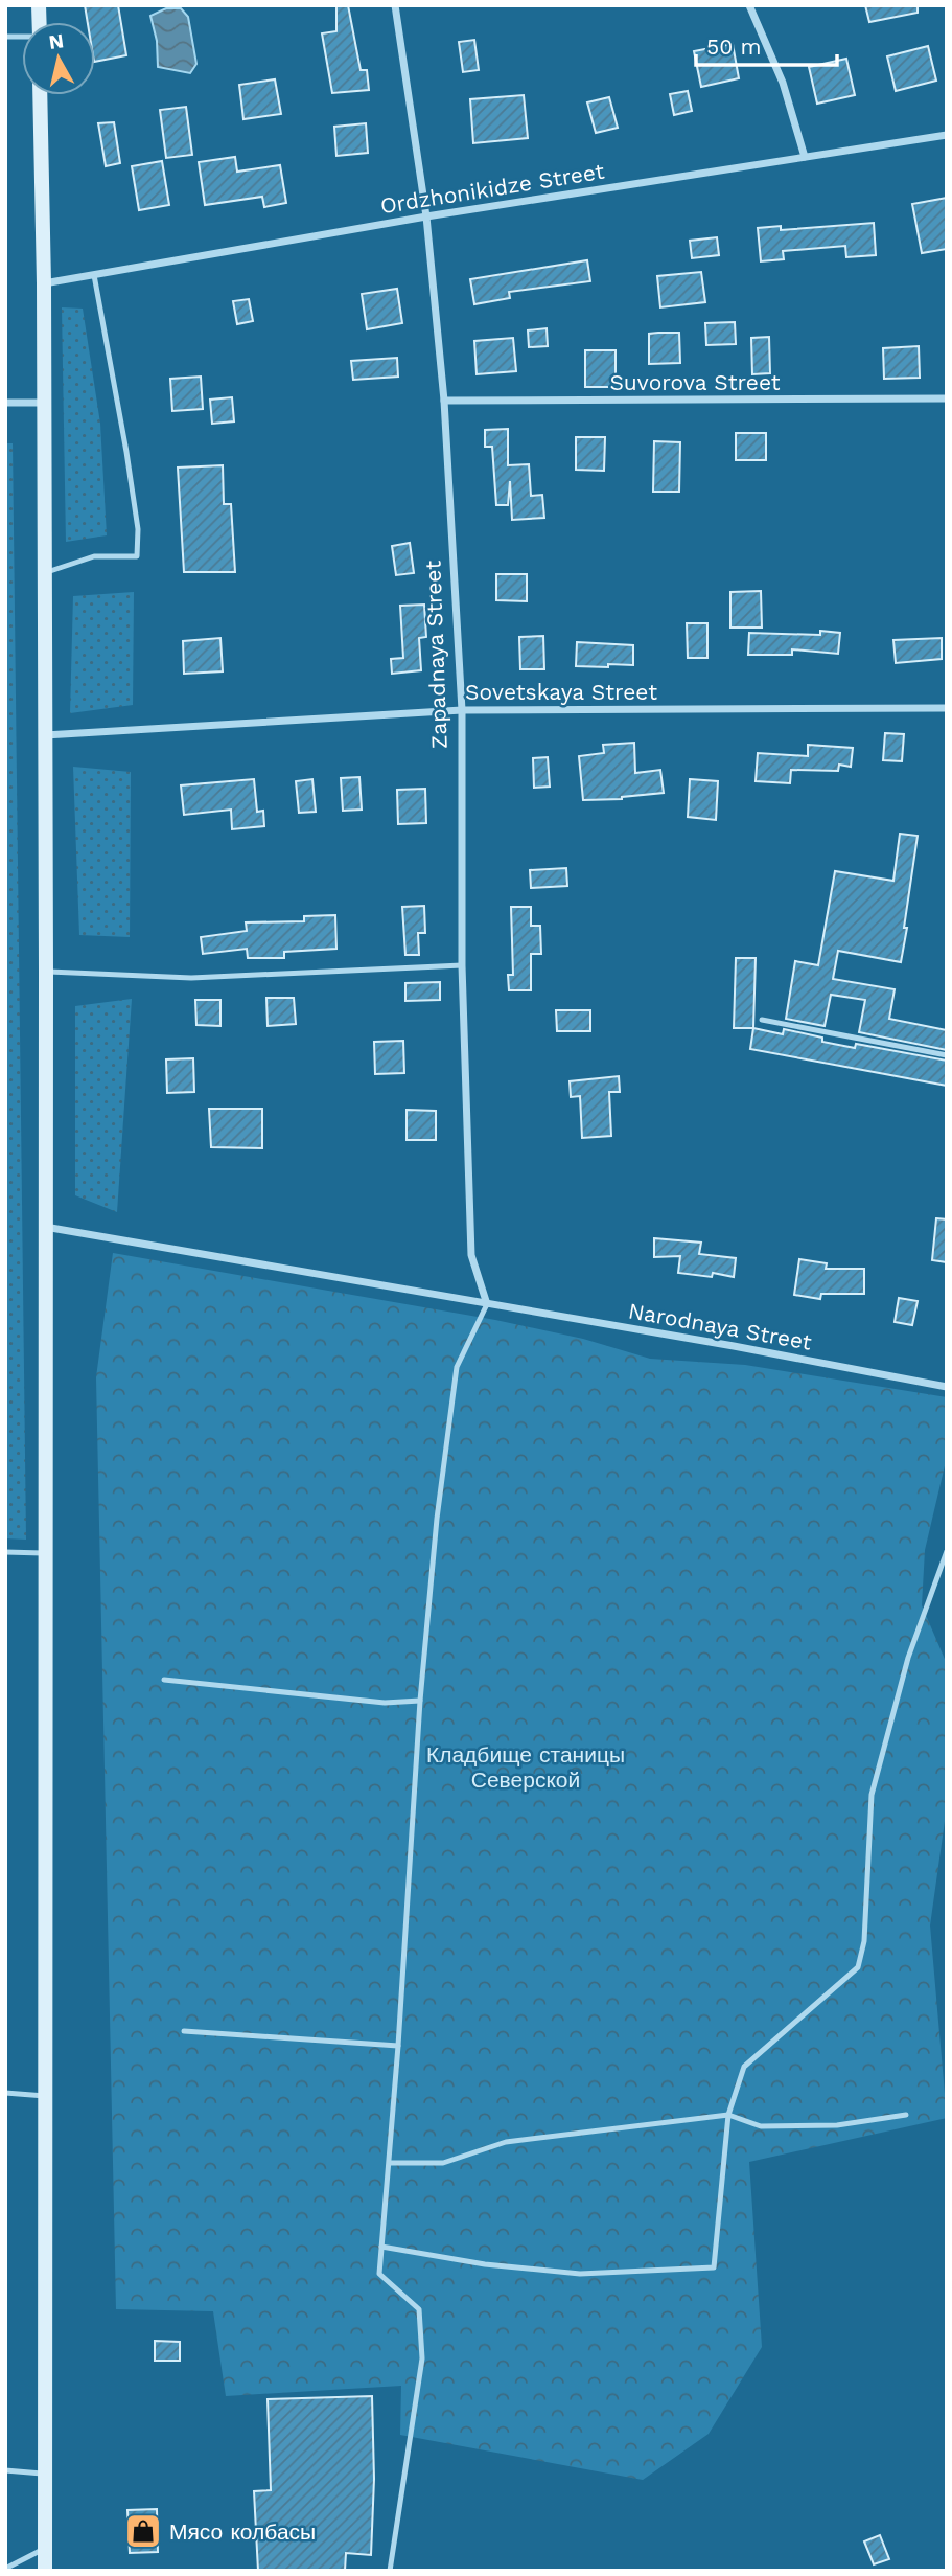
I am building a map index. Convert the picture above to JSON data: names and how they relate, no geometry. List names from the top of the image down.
{
  "streets": {
    "street": [
      "Ordzhonikidze Street",
      "Suvorova Street",
      "Zapadnaya Street",
      "Sovetskaya Street",
      "Narodnaya Street"
    ]
  },
  "crossings": [
    ["Ordzhonikidze Street", "Zapadnaya Street"],
    ["Suvorova Street", "Zapadnaya Street"],
    ["Zapadnaya Street", "Sovetskaya Street"],
    ["Zapadnaya Street", "Narodnaya Street"]
  ],
  "parks": ["Кладбище станицы Северской"],
  "places": {
    "shop": ["Мясо колбасы"]
  },
  "scale_bar": "50 m",
  "north": "top"
}
